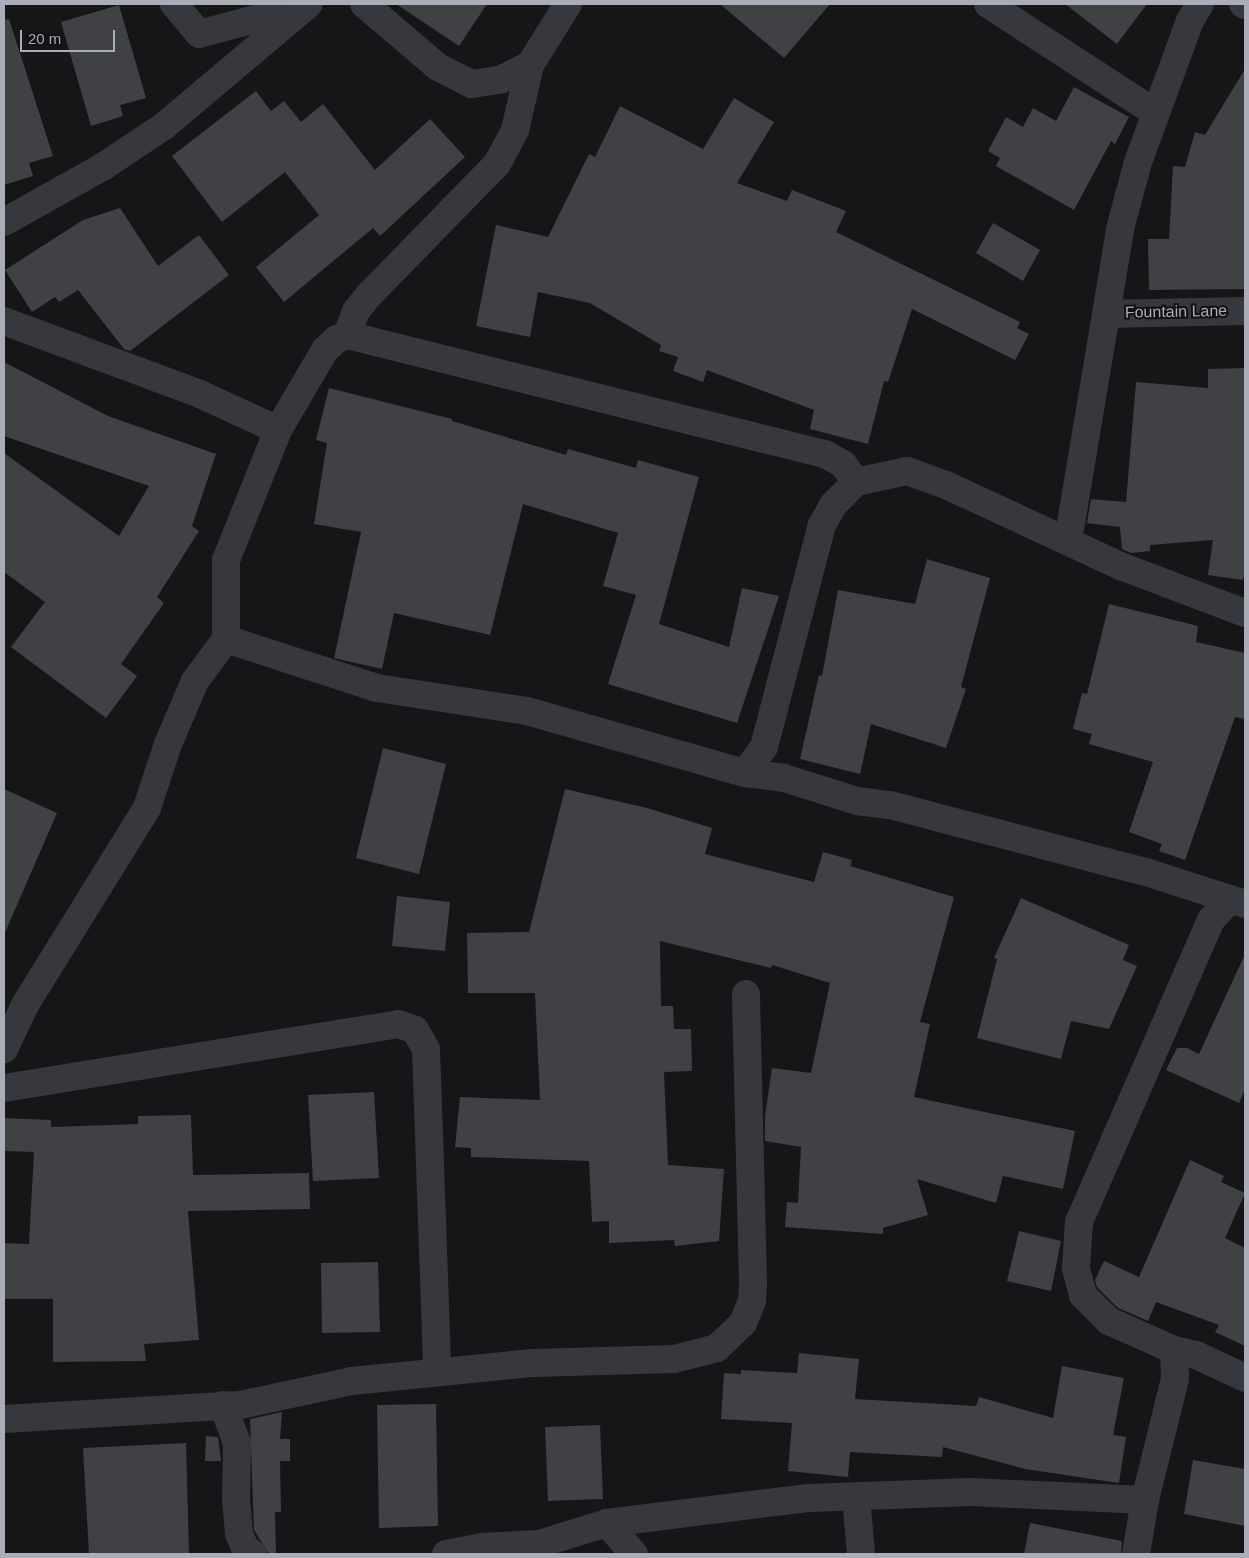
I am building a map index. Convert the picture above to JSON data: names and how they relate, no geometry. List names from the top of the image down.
{
  "streets": {
    "street": ["Fountain Lane"]
  },
  "scale_bar": "20 m"
}
